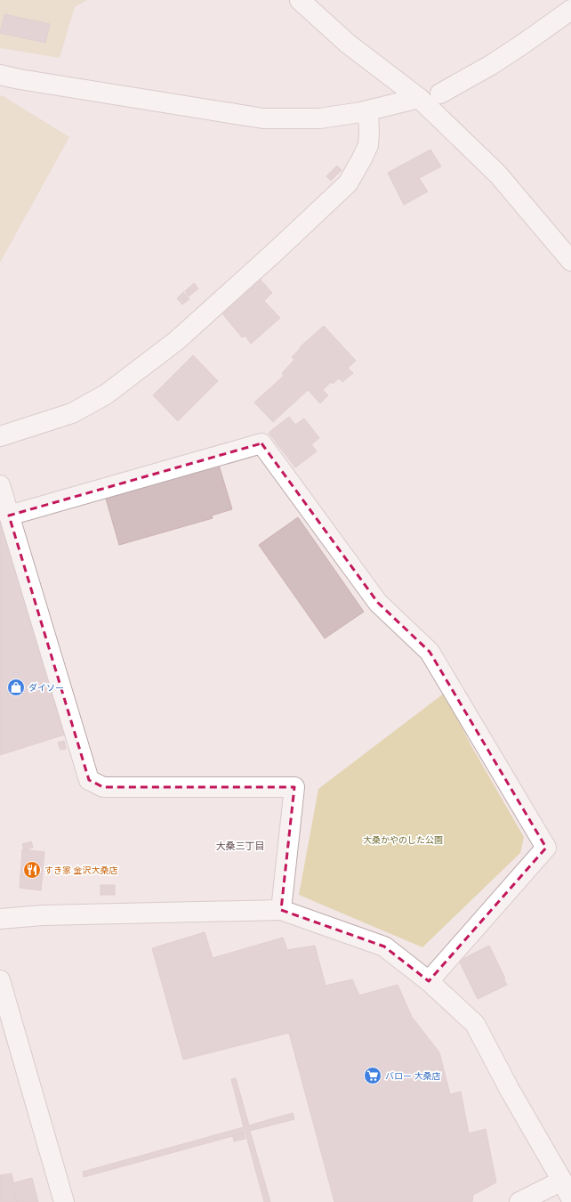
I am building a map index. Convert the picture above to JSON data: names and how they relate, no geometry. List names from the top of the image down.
{
  "districts": ["大桑三丁目"],
  "parks": ["大桑かやのした公園"],
  "places": {
    "shop": ["ダイソー"],
    "restaurant": ["すき家 金沢大桑店"],
    "supermarket": ["バロー 大桑店"]
  }
}
